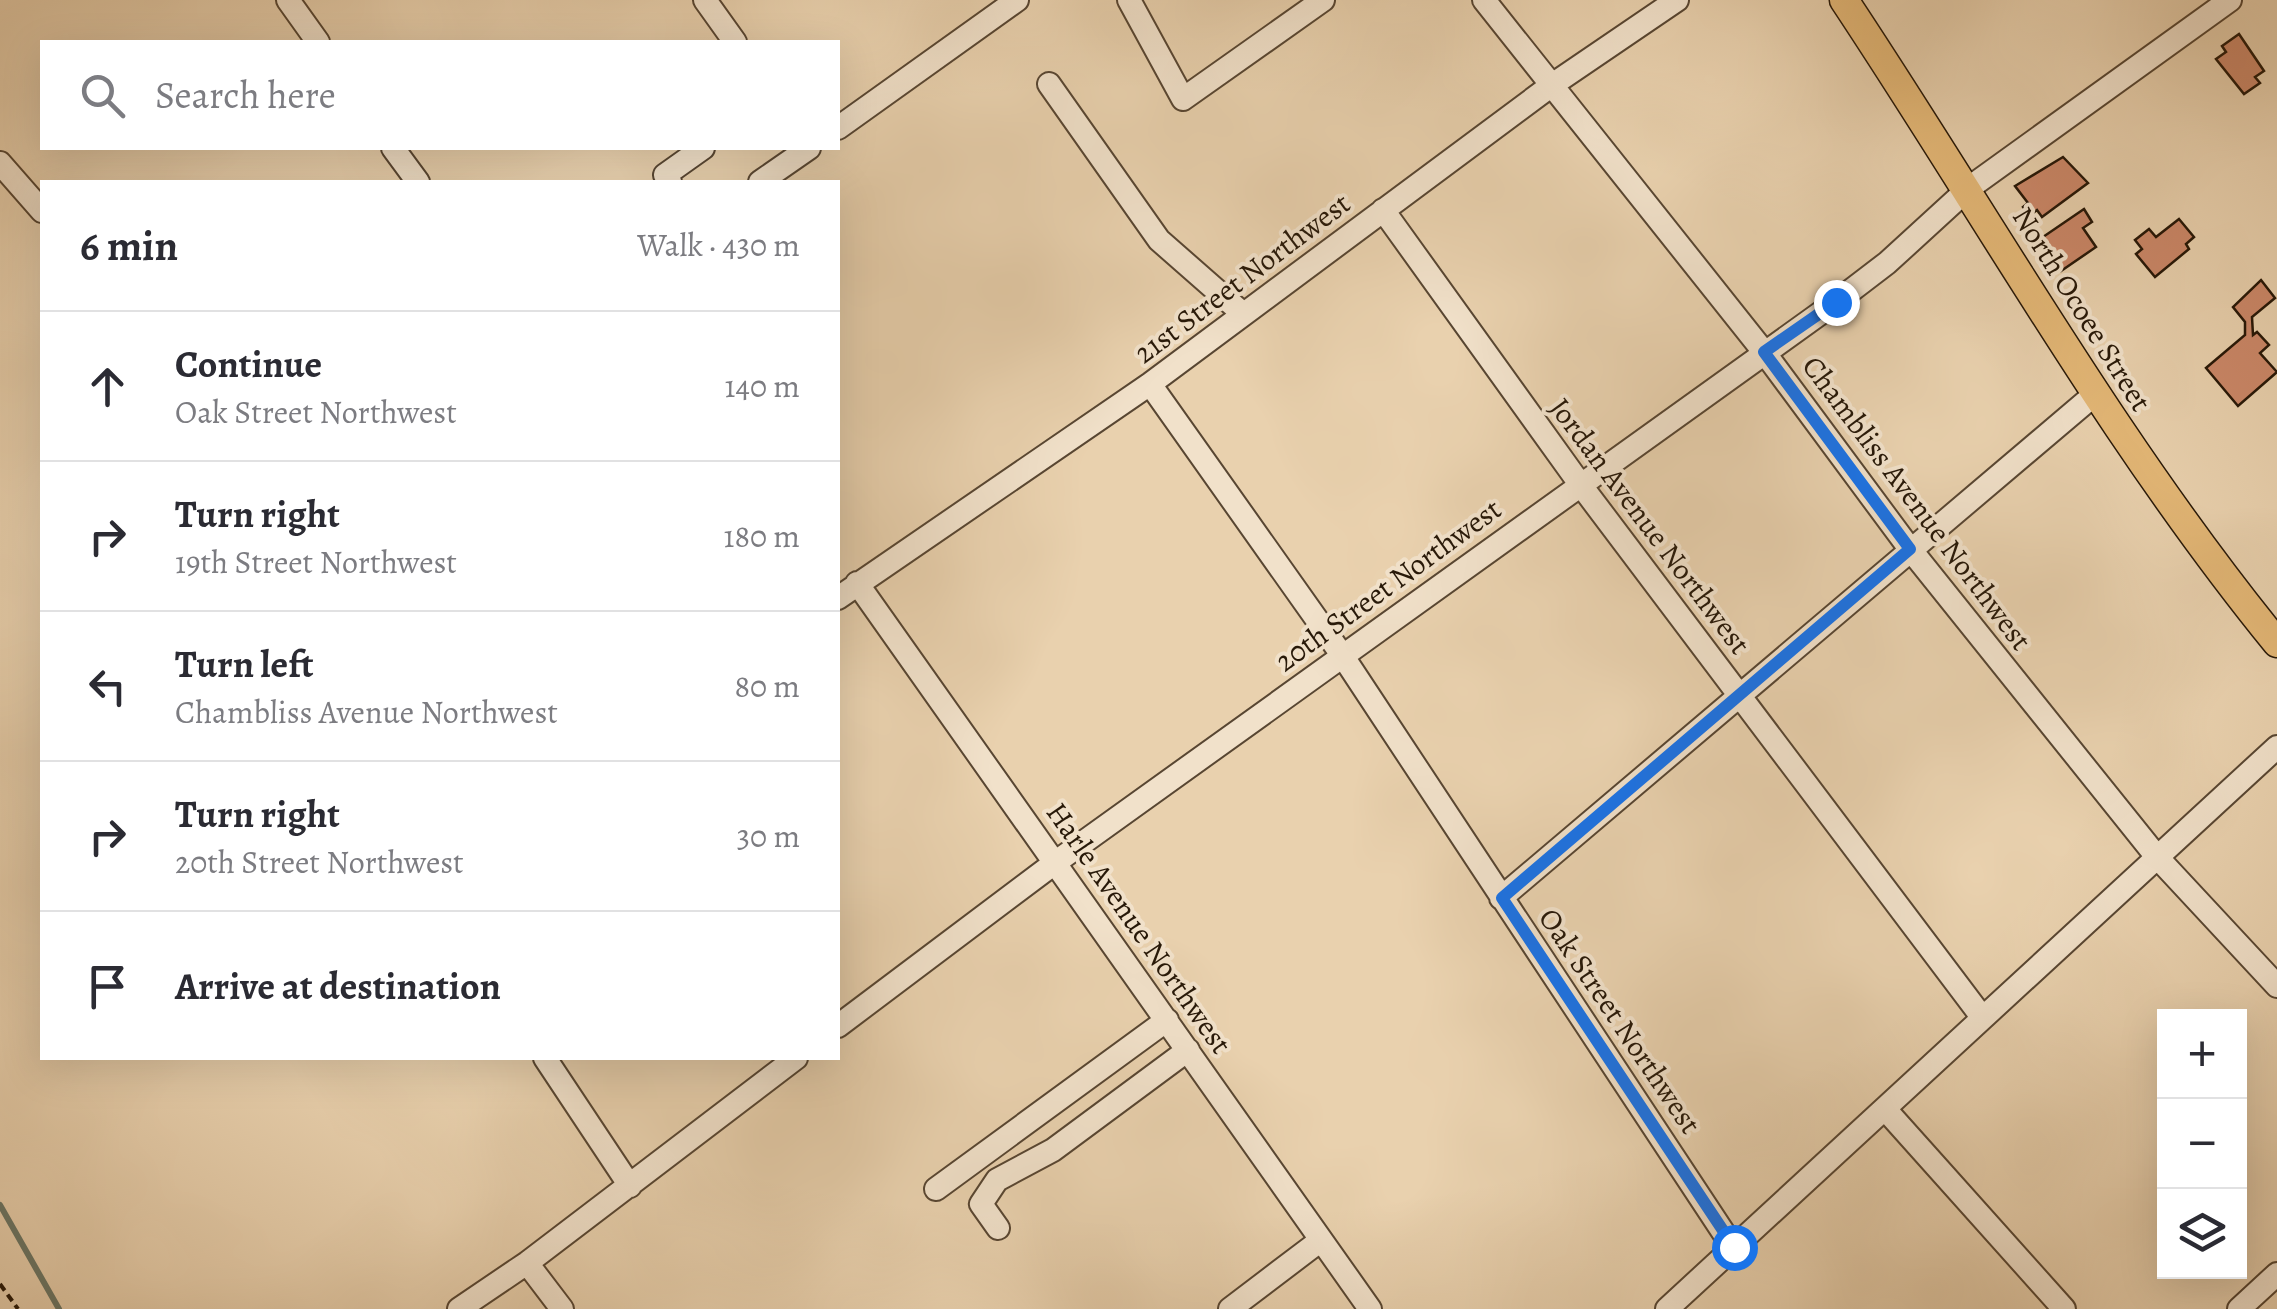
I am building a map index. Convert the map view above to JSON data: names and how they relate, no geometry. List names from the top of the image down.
{
  "streets": {
    "main road": ["North Ocoee Street"],
    "street": [
      "21st Street Northwest",
      "Chambliss Avenue Northwest",
      "Jordan Avenue Northwest",
      "20th Street Northwest",
      "Harle Avenue Northwest",
      "Oak Street Northwest"
    ]
  },
  "crossings": [
    ["21st Street Northwest", "Chambliss Avenue Northwest"],
    ["21st Street Northwest", "Jordan Avenue Northwest"],
    ["21st Street Northwest", "Harle Avenue Northwest"],
    ["21st Street Northwest", "Oak Street Northwest"],
    ["North Ocoee Street", "20th Street Northwest"],
    ["Chambliss Avenue Northwest", "20th Street Northwest"],
    ["Jordan Avenue Northwest", "20th Street Northwest"],
    ["20th Street Northwest", "Harle Avenue Northwest"],
    ["20th Street Northwest", "Oak Street Northwest"]
  ],
  "page": {
    "search": "Search here",
    "heading": ["6 min", "Walk · 430 m"],
    "list": [
      ["Continue", "Oak Street Northwest", "140 m"],
      ["Turn right", "19th Street Northwest", "180 m"],
      ["Turn left", "Chambliss Avenue Northwest", "80 m"],
      ["Turn right", "20th Street Northwest", "30 m"],
      "Arrive at destination"
    ],
    "map_buttons": ["+", "−"]
  }
}
